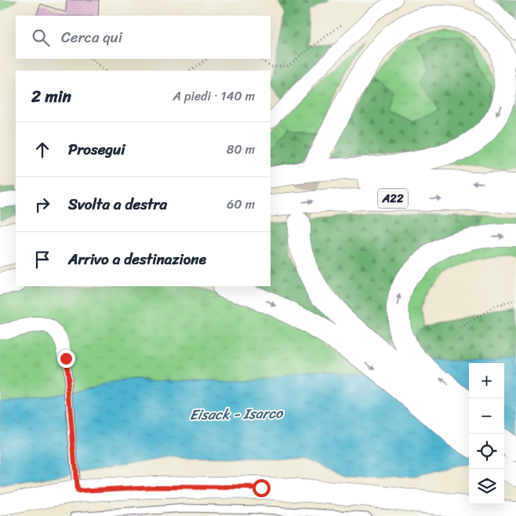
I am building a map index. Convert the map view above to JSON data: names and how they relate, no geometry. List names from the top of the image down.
{
  "streets": {
    "main road": ["A22"]
  },
  "water": ["Eisack - Isarco"],
  "page": {
    "search": "Cerca qui",
    "heading": ["2 min", "A piedi · 140 m"],
    "list": [
      ["Prosegui", "80 m"],
      ["Svolta a destra", "60 m"],
      "Arrivo a destinazione"
    ],
    "map_buttons": ["+", "−"]
  }
}
